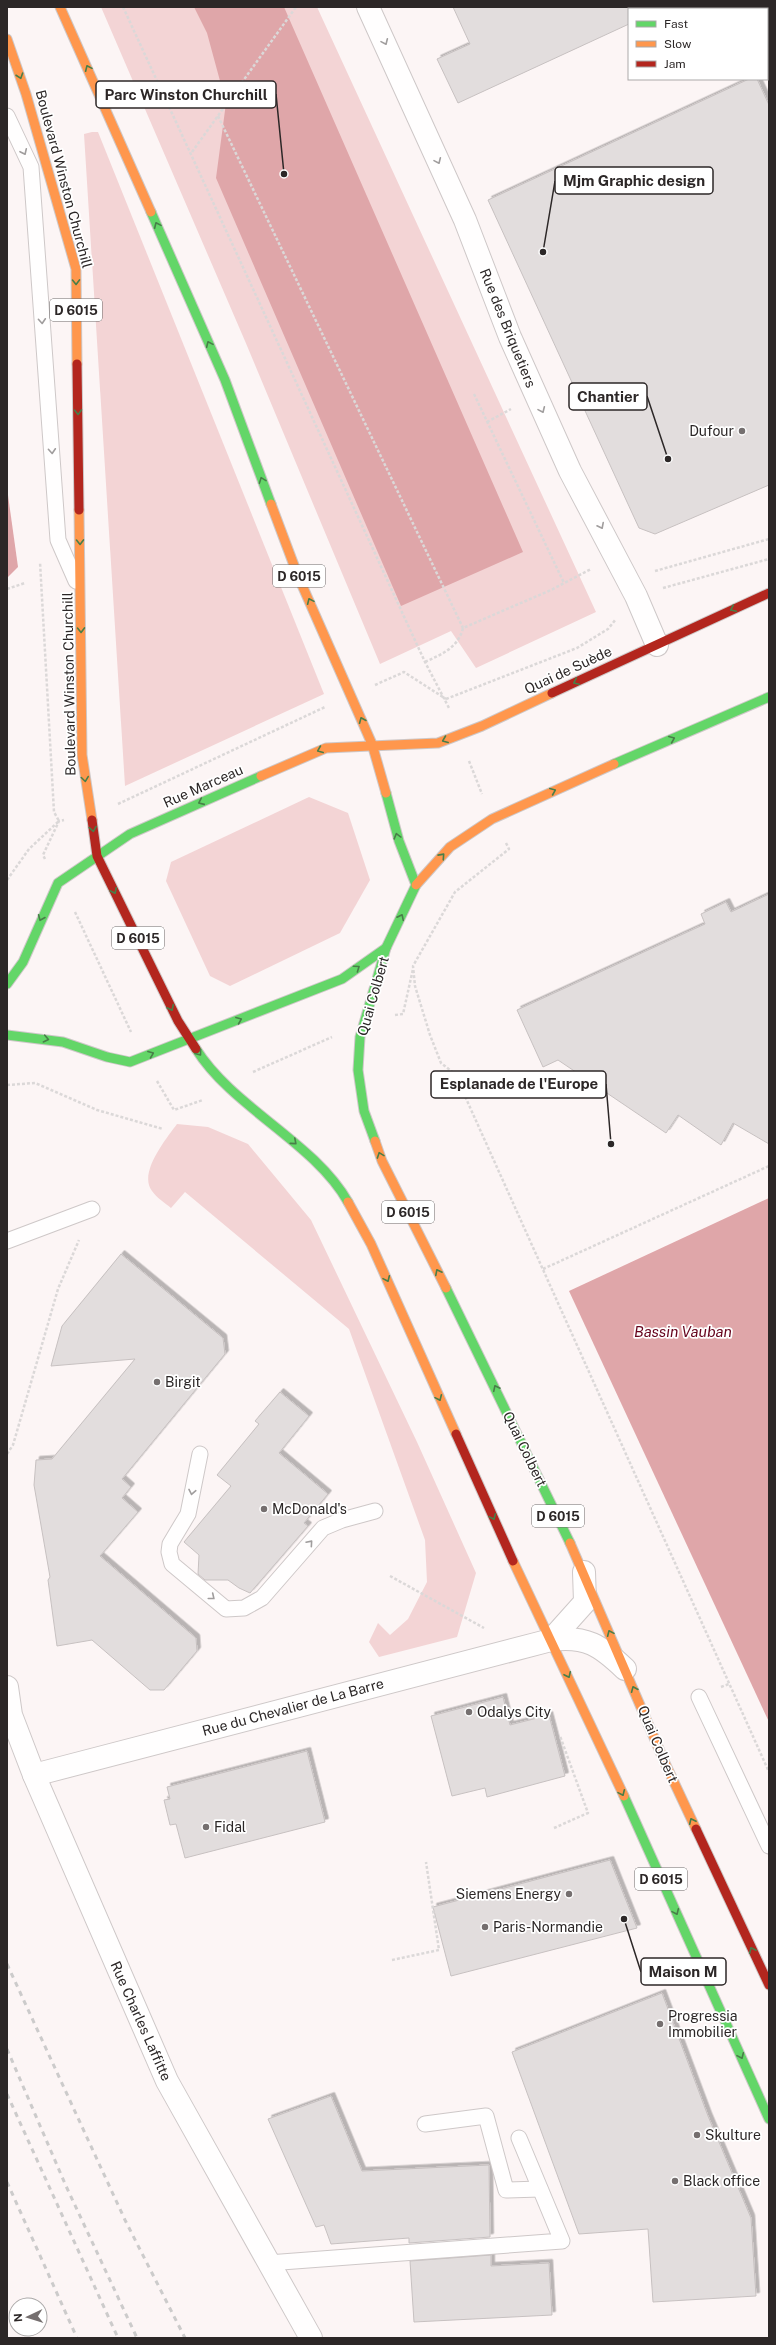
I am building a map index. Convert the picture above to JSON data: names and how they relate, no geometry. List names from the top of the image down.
{
  "streets": {
    "main road": [
      "Boulevard Winston Churchill",
      "D 6015",
      "Quai de Suède",
      "Rue Marceau",
      "Quai Colbert"
    ],
    "street": ["Rue des Briquetiers", "Rue du Chevalier de La Barre", "Rue Charles Laffitte"]
  },
  "crossings": [
    ["Boulevard Winston Churchill", "D 6015"],
    ["Boulevard Winston Churchill", "Rue Marceau"],
    ["Boulevard Winston Churchill", "Rue du Chevalier de La Barre"],
    ["D 6015", "Quai de Suède"],
    ["D 6015", "Rue Marceau"],
    ["D 6015", "Rue du Chevalier de La Barre"],
    ["Rue des Briquetiers", "Quai de Suède"],
    ["Quai de Suède", "Rue Marceau"],
    ["Quai Colbert", "Rue du Chevalier de La Barre"],
    ["Rue du Chevalier de La Barre", "Rue Charles Laffitte"]
  ],
  "one_way": [
    "Boulevard Winston Churchill",
    "Rue des Briquetiers",
    "Quai de Suède",
    "Rue Marceau"
  ],
  "water": ["Bassin Vauban"],
  "places": [
    "Parc Winston Churchill",
    "Mjm Graphic design",
    "Dufour",
    "Chantier",
    "Esplanade de l'Europe",
    "Birgit",
    "McDonald's",
    "Odalys City",
    "Fidal",
    "Siemens Energy",
    "Maison M",
    "Paris-Normandie",
    "Progressia Immobilier",
    "Skulture",
    "Black office"
  ],
  "legend": ["Fast", "Slow", "Jam"],
  "north": "left"
}
